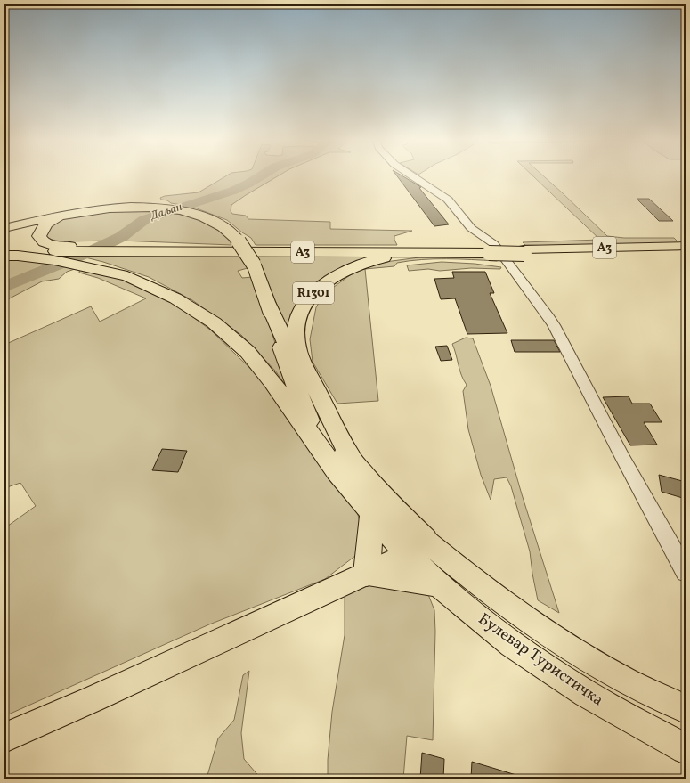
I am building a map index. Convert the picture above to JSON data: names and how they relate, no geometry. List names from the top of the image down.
{
  "streets": {
    "highway": ["A3", "R1301"],
    "main road": ["Булевар Туристичка"]
  },
  "crossings": [
    ["A3", "R1301"],
    ["R1301", "Булевар Туристичка"]
  ],
  "water": ["Даљан"]
}
